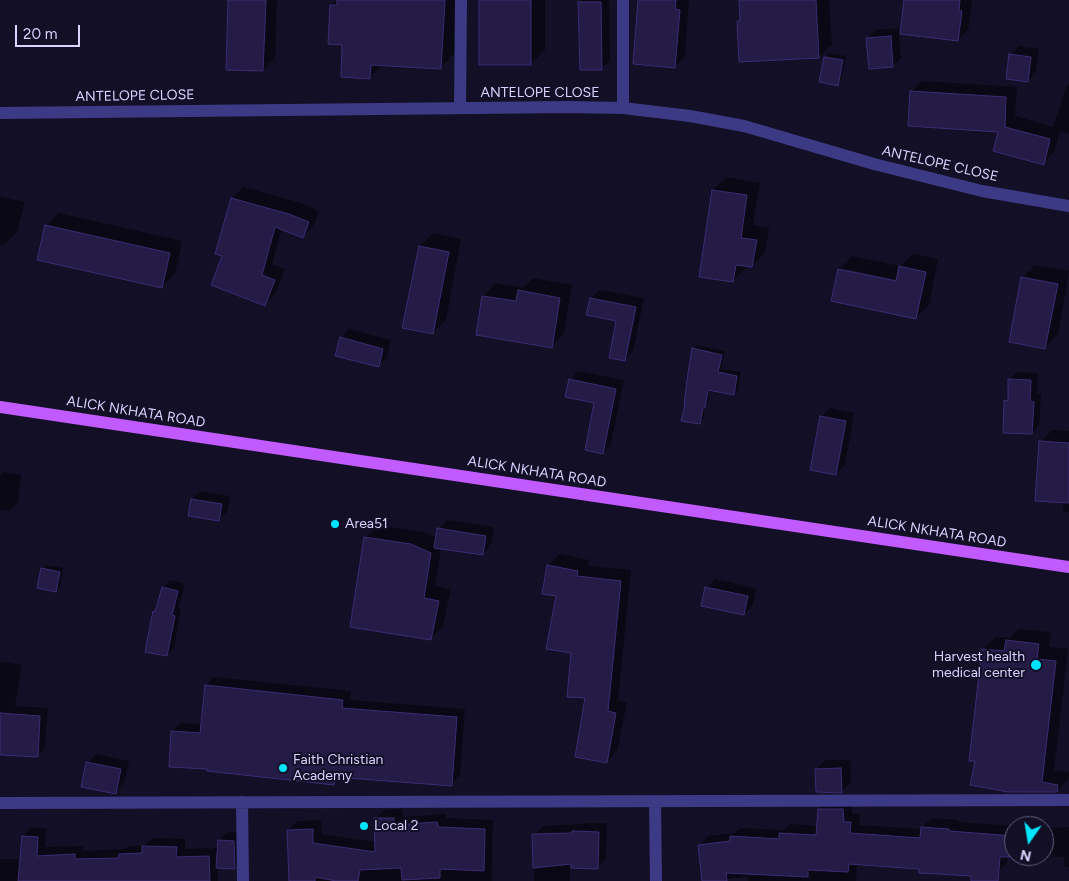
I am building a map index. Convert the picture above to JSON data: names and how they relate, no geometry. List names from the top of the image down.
{
  "streets": {
    "main road": ["ALICK NKHATA ROAD"],
    "street": ["ANTELOPE CLOSE"]
  },
  "places": [
    "Area51",
    "Harvest health medical center",
    "Faith Christian Academy",
    "Local 2"
  ],
  "scale_bar": "20 m",
  "north": "bottom"
}
